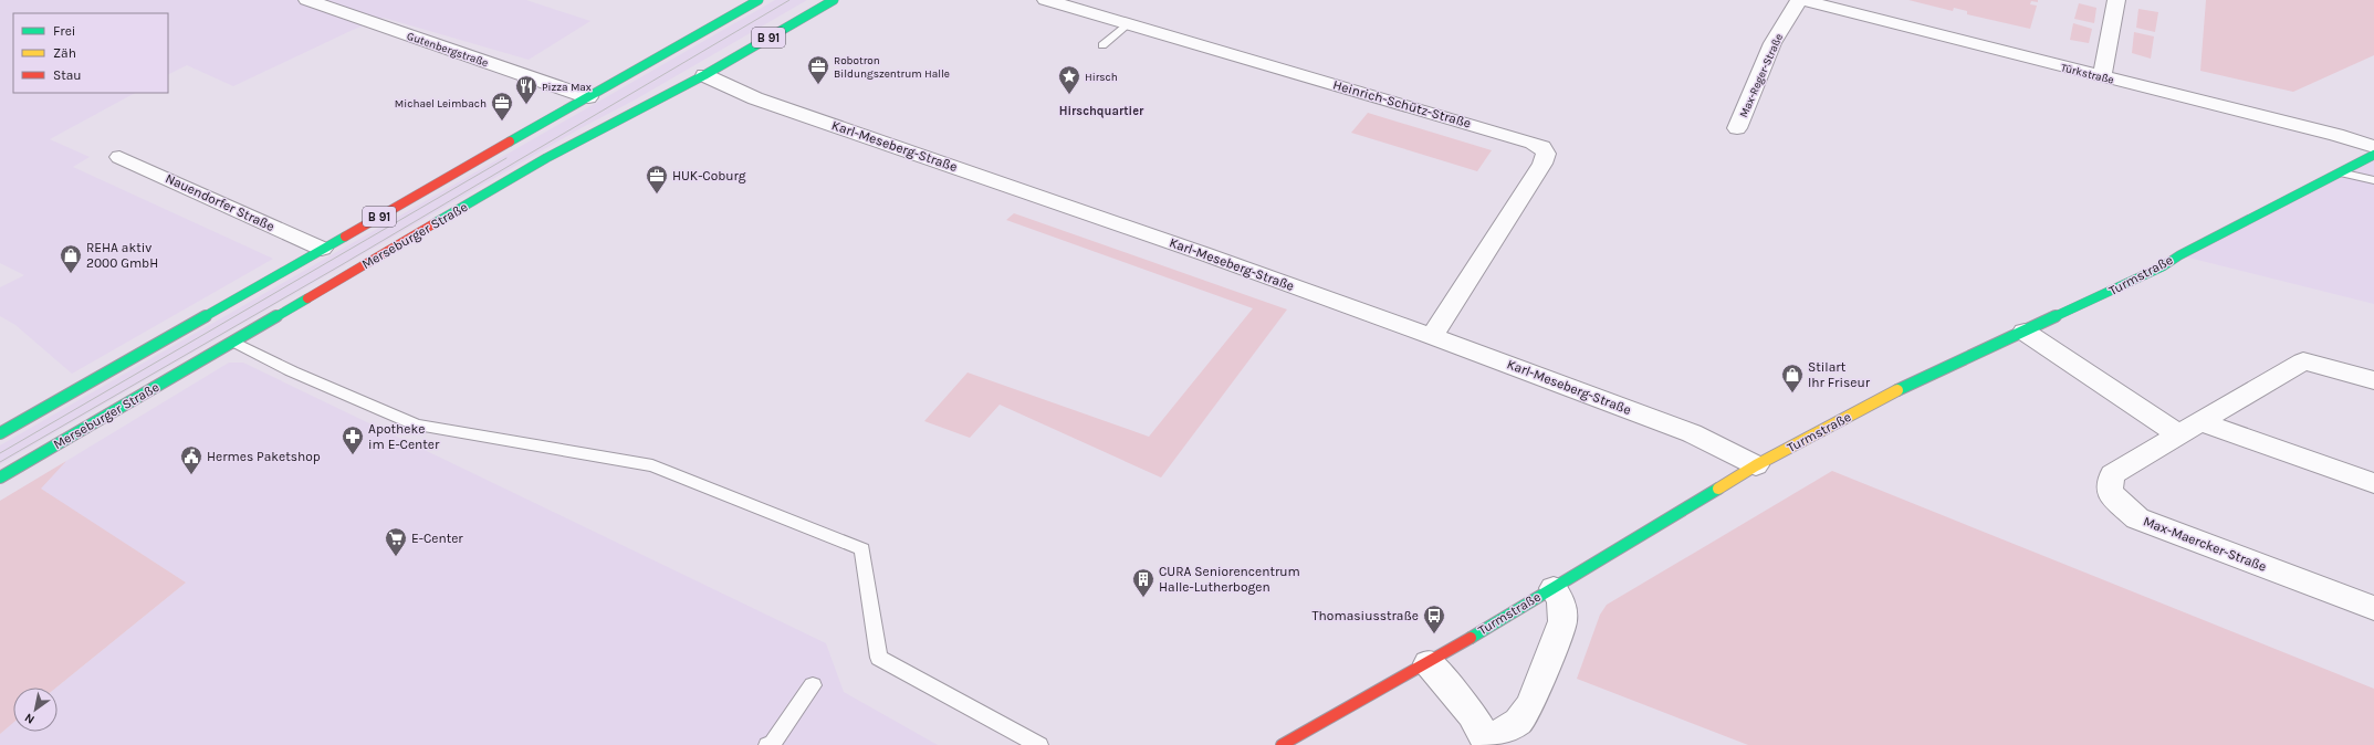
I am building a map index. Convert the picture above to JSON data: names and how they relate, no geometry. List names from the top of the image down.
{
  "streets": {
    "main road": ["B 91", "Merseburger Straße", "Turmstraße"],
    "street": [
      "Gutenbergstraße",
      "Türkstraße",
      "Max-Reger-Straße",
      "Heinrich-Schütz-Straße",
      "Karl-Meseberg-Straße",
      "Nauendorfer Straße",
      "Max-Maercker-Straße"
    ]
  },
  "crossings": [
    ["B 91", "Gutenbergstraße"],
    ["B 91", "Nauendorfer Straße"],
    ["Türkstraße", "Max-Reger-Straße"],
    ["Heinrich-Schütz-Straße", "Karl-Meseberg-Straße"],
    ["Karl-Meseberg-Straße", "Merseburger Straße"],
    ["Karl-Meseberg-Straße", "Turmstraße"]
  ],
  "districts": ["Hirschquartier"],
  "places": {
    "office": ["Robotron Bildungszentrum Halle", "Michael Leimbach", "HUK-Coburg"],
    "place": ["Hirsch"],
    "restaurant": ["Pizza Max"],
    "shop": ["REHA aktiv 2000 GmbH", "Stilart Ihr Friseur"],
    "pharmacy": ["Apotheke im E-Center"],
    "public building": ["Hermes Paketshop"],
    "supermarket": ["E-Center"],
    "building": ["CURA Seniorencentrum Halle-Lutherbogen"],
    "bus stop": ["Thomasiusstraße"]
  },
  "legend": ["Frei", "Zäh", "Stau"],
  "north": "bottom left"
}
